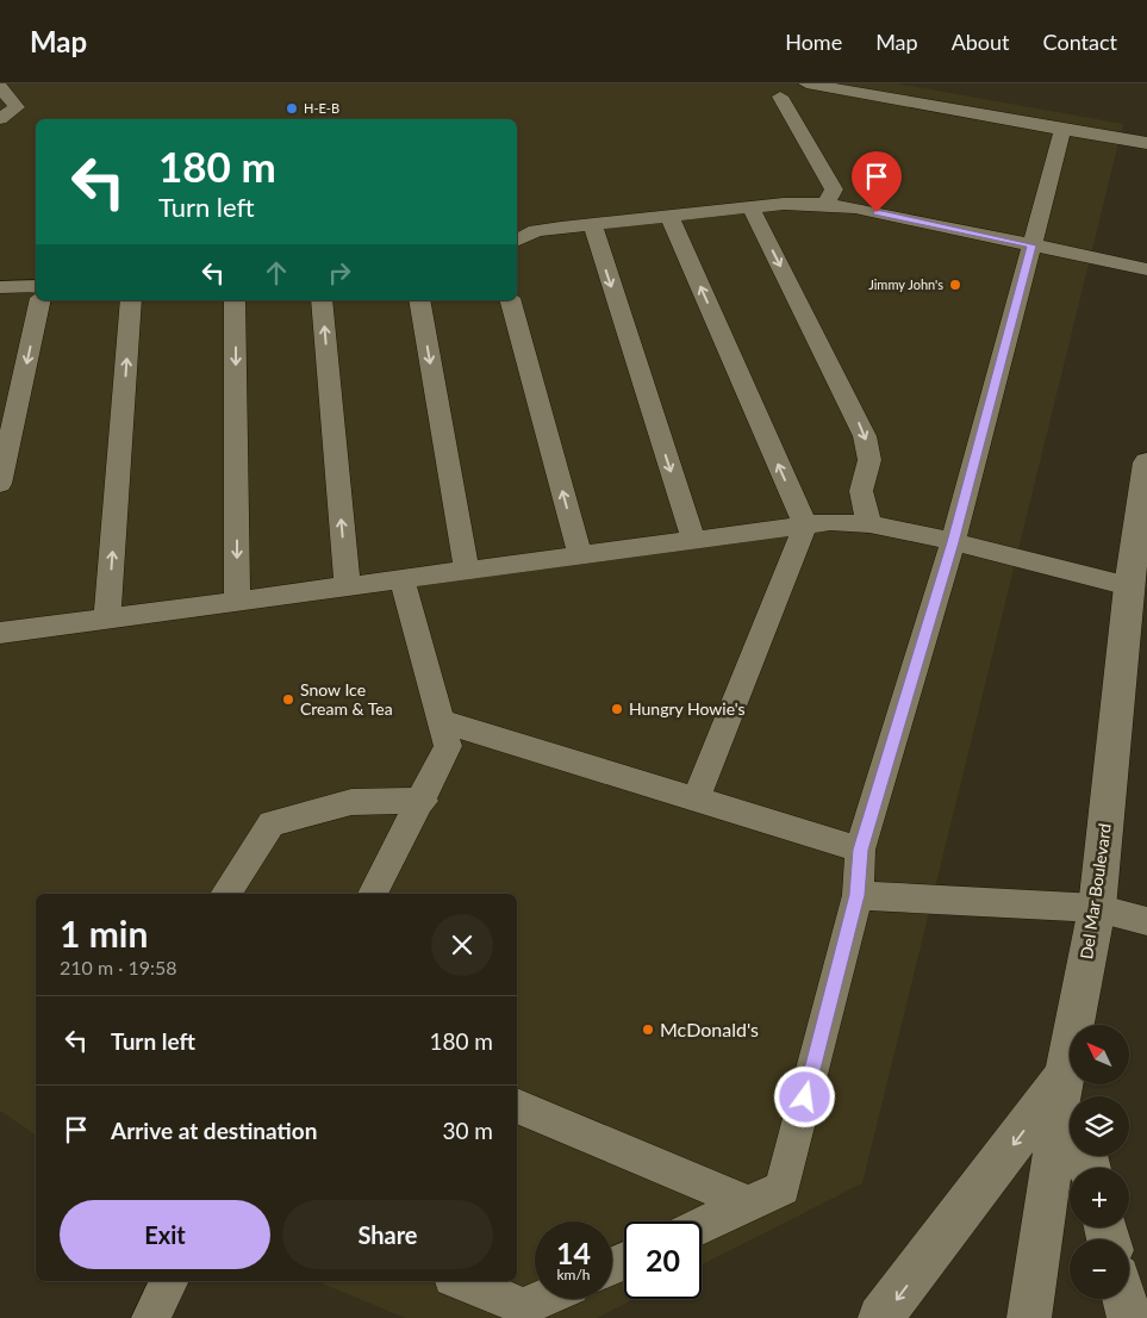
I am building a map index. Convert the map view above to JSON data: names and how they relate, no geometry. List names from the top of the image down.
{
  "streets": {
    "main road": ["Del Mar Boulevard"]
  },
  "places": [
    "H-E-B",
    "Jimmy John's",
    "Snow Ice Cream & Tea",
    "Hungry Howie's",
    "McDonald's"
  ],
  "north": "top left",
  "page": {
    "header": "Map",
    "nav": [
      "Home",
      "Map",
      "About",
      "Contact"
    ],
    "turn": ["180 m", "Turn left"],
    "heading": ["1 min", "210 m · 19:58"],
    "list": [
      {
        "name": "Turn left",
        "value": "180 m"
      },
      {
        "name": "Arrive at destination",
        "value": "30 m"
      }
    ],
    "map_buttons": ["+", "−"],
    "buttons": ["Exit", "Share"],
    "speed": "14 km/h",
    "limit": "20"
  }
}
